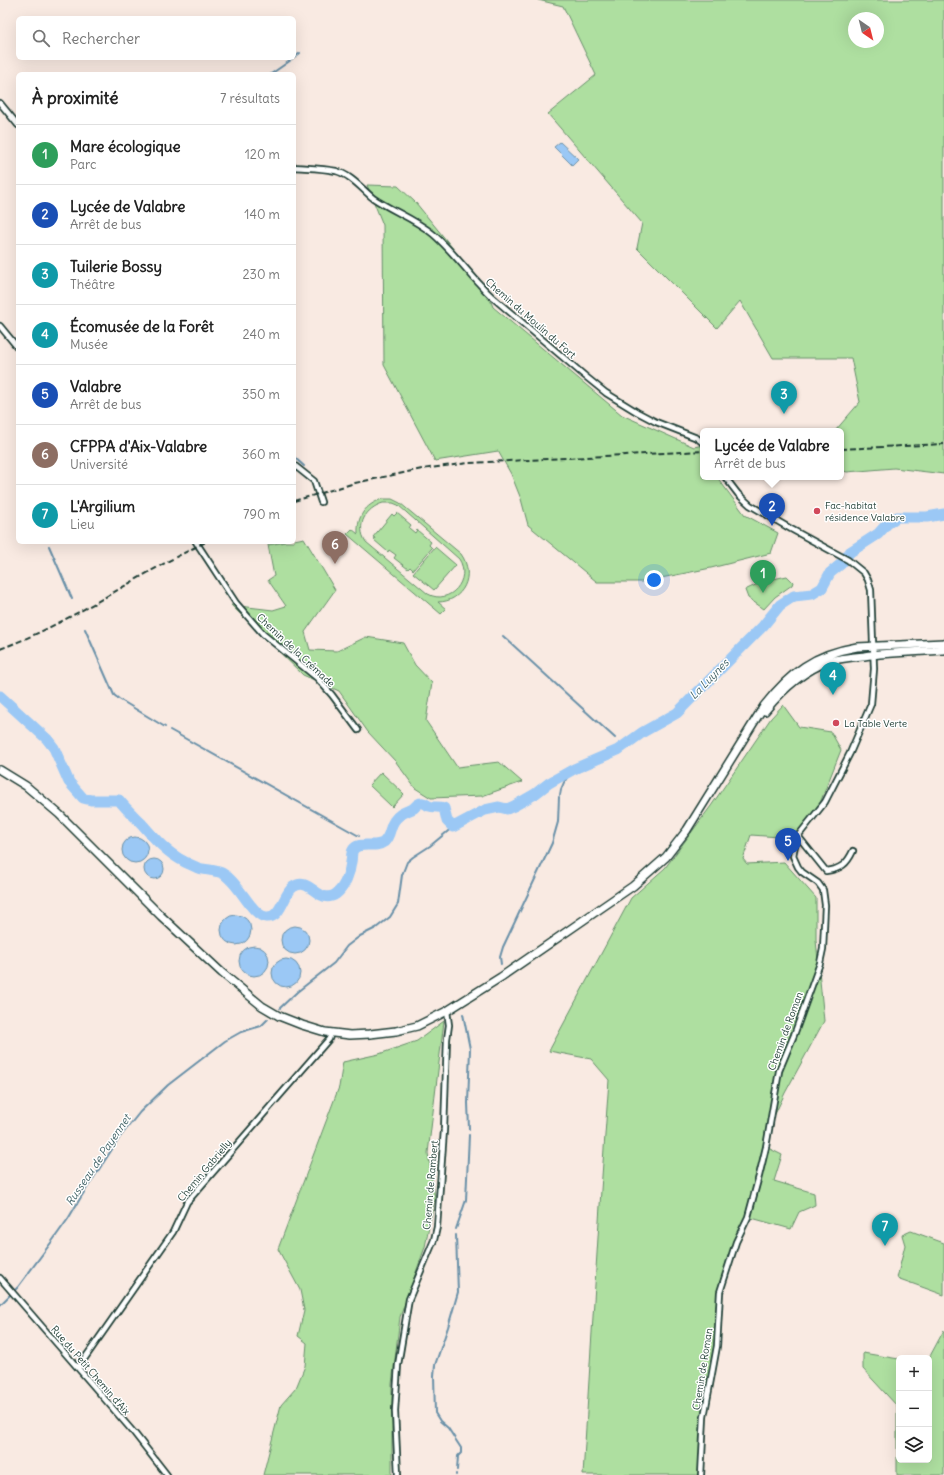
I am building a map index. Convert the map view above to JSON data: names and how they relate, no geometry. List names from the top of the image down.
{
  "streets": {
    "street": [
      "Chemin du Moulin du Fort",
      "Chemin de la Crémade",
      "Chemin de Roman",
      "Chemin Gabrielly",
      "Chemin de Rambert",
      "Rue du Petit Chemin d'Aix"
    ]
  },
  "crossings": [
    ["Chemin Gabrielly", "Rue du Petit Chemin d'Aix"]
  ],
  "water": ["La Luynes", "Russeau de Payennet"],
  "places": ["Fac-habitat résidence Valabre", "La Table Verte"],
  "north": "bottom right",
  "page": {
    "search": "Rechercher",
    "heading": ["À proximité", "7 résultats"],
    "list": [
      {
        "mark": "1",
        "name": "Mare écologique",
        "note": "Parc",
        "value": "120 m"
      },
      {
        "mark": "2",
        "name": "Lycée de Valabre",
        "note": "Arrêt de bus",
        "value": "140 m"
      },
      {
        "mark": "3",
        "name": "Tuilerie Bossy",
        "note": "Théâtre",
        "value": "230 m"
      },
      {
        "mark": "4",
        "name": "Écomusée de la Forêt",
        "note": "Musée",
        "value": "240 m"
      },
      {
        "mark": "5",
        "name": "Valabre",
        "note": "Arrêt de bus",
        "value": "350 m"
      },
      {
        "mark": "6",
        "name": "CFPPA d'Aix-Valabre",
        "note": "Université",
        "value": "360 m"
      },
      {
        "mark": "7",
        "name": "L'Argilium",
        "note": "Lieu",
        "value": "790 m"
      }
    ],
    "pins": [
      "3",
      "2",
      "6",
      "1",
      "4",
      "5",
      "7"
    ],
    "popup": ["Lycée de Valabre", "Arrêt de bus"],
    "map_buttons": ["+", "−"]
  }
}
